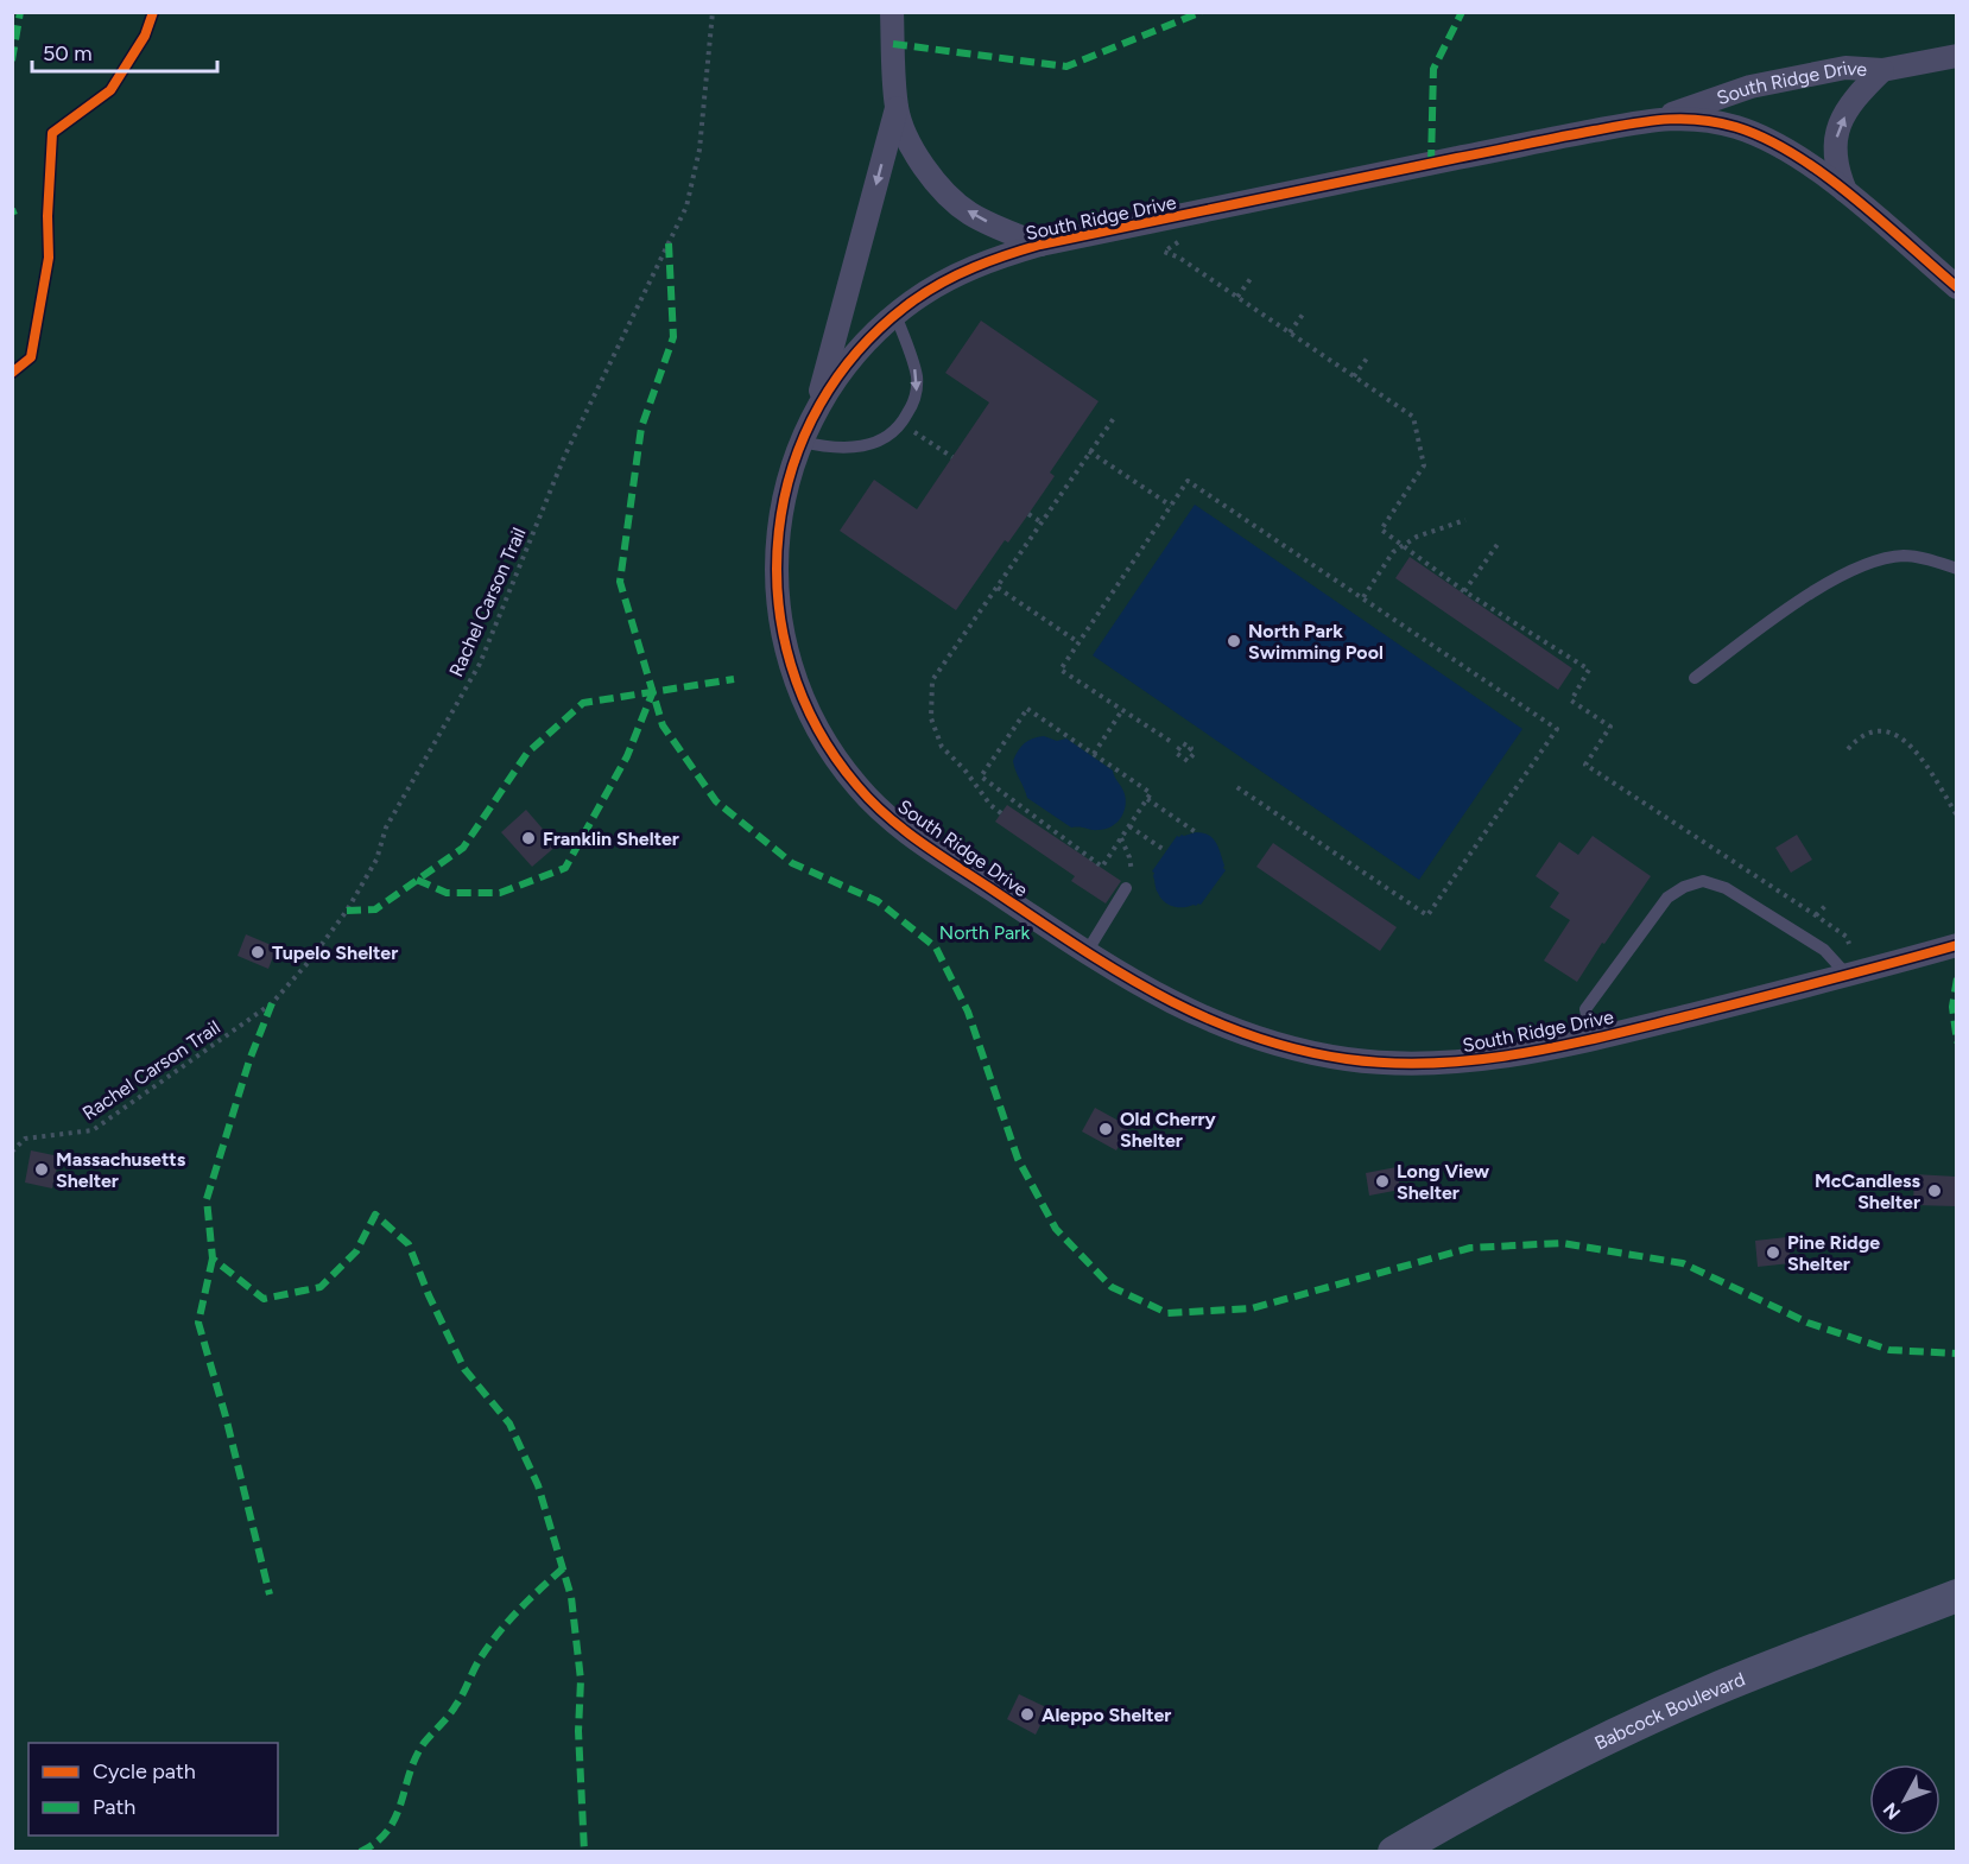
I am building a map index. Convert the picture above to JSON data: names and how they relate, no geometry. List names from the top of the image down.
{
  "streets": {
    "main road": ["Babcock Boulevard"],
    "street": ["South Ridge Drive"],
    "path": ["Rachel Carson Trail"]
  },
  "parks": ["North Park"],
  "places": [
    "North Park Swimming Pool",
    "Franklin Shelter",
    "Tupelo Shelter",
    "Old Cherry Shelter",
    "Massachusetts Shelter",
    "Long View Shelter",
    "McCandless Shelter",
    "Pine Ridge Shelter",
    "Aleppo Shelter"
  ],
  "legend": ["Cycle path", "Path"],
  "scale_bar": "50 m",
  "north": "bottom left"
}
